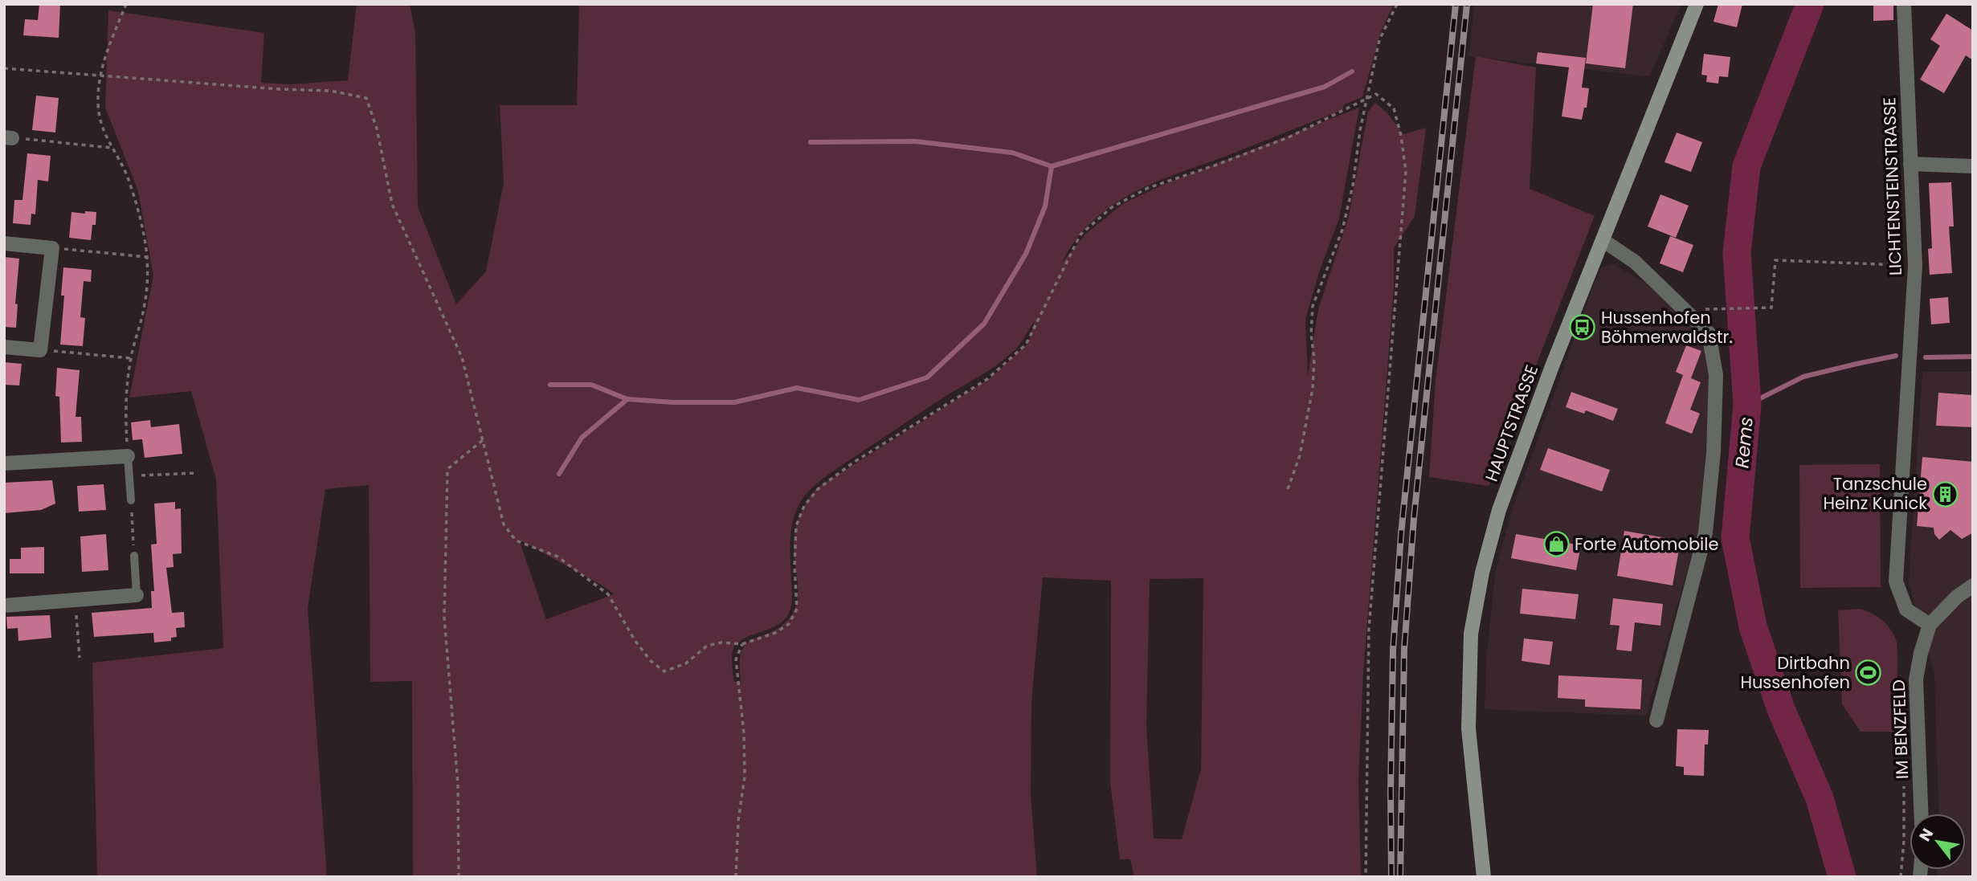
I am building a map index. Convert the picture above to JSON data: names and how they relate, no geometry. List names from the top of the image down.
{
  "streets": {
    "street": ["LICHTENSTEINSTRASSE", "HAUPTSTRASSE", "IM BENZFELD"]
  },
  "crossings": [
    ["LICHTENSTEINSTRASSE", "IM BENZFELD"]
  ],
  "water": ["Rems"],
  "places": {
    "bus stop": ["Hussenhofen Böhmerwaldstr."],
    "building": ["Tanzschule Heinz Kunick"],
    "shop": ["Forte Automobile"],
    "sports": ["Dirtbahn Hussenhofen"]
  },
  "north": "top left"
}
